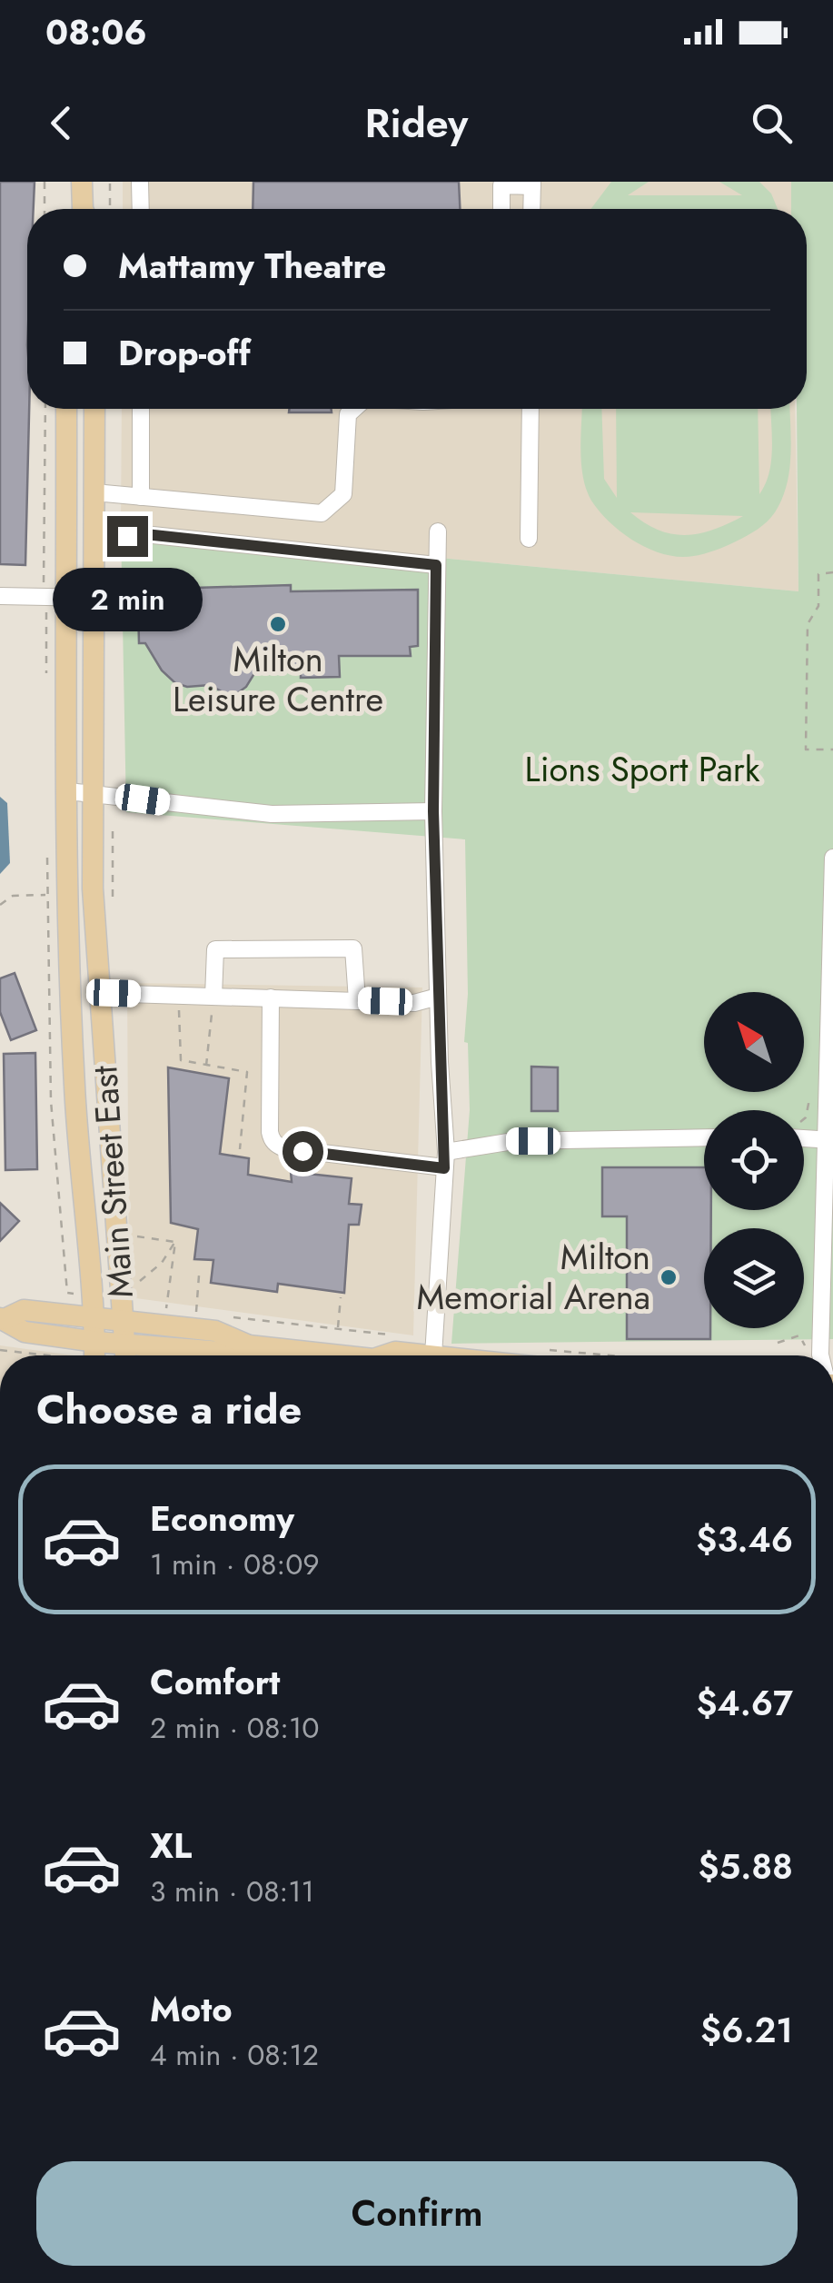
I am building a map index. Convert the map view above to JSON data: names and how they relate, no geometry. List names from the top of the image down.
{
  "streets": {
    "main road": ["Main Street East"]
  },
  "parks": ["Lions Sport Park"],
  "places": ["Milton Leisure Centre", "Milton Memorial Arena"],
  "north": "top left",
  "page": {
    "status": "08:06",
    "header": "Ridey",
    "banner": ["Mattamy Theatre", "Drop-off"],
    "bubble": "2 min",
    "heading": "Choose a ride",
    "list": [
      {
        "name": "Economy",
        "note": "1 min · 08:09",
        "value": "$3.46"
      },
      {
        "name": "Comfort",
        "note": "2 min · 08:10",
        "value": "$4.67"
      },
      {
        "name": "XL",
        "note": "3 min · 08:11",
        "value": "$5.88"
      },
      {
        "name": "Moto",
        "note": "4 min · 08:12",
        "value": "$6.21"
      }
    ],
    "buttons": "Confirm"
  }
}
